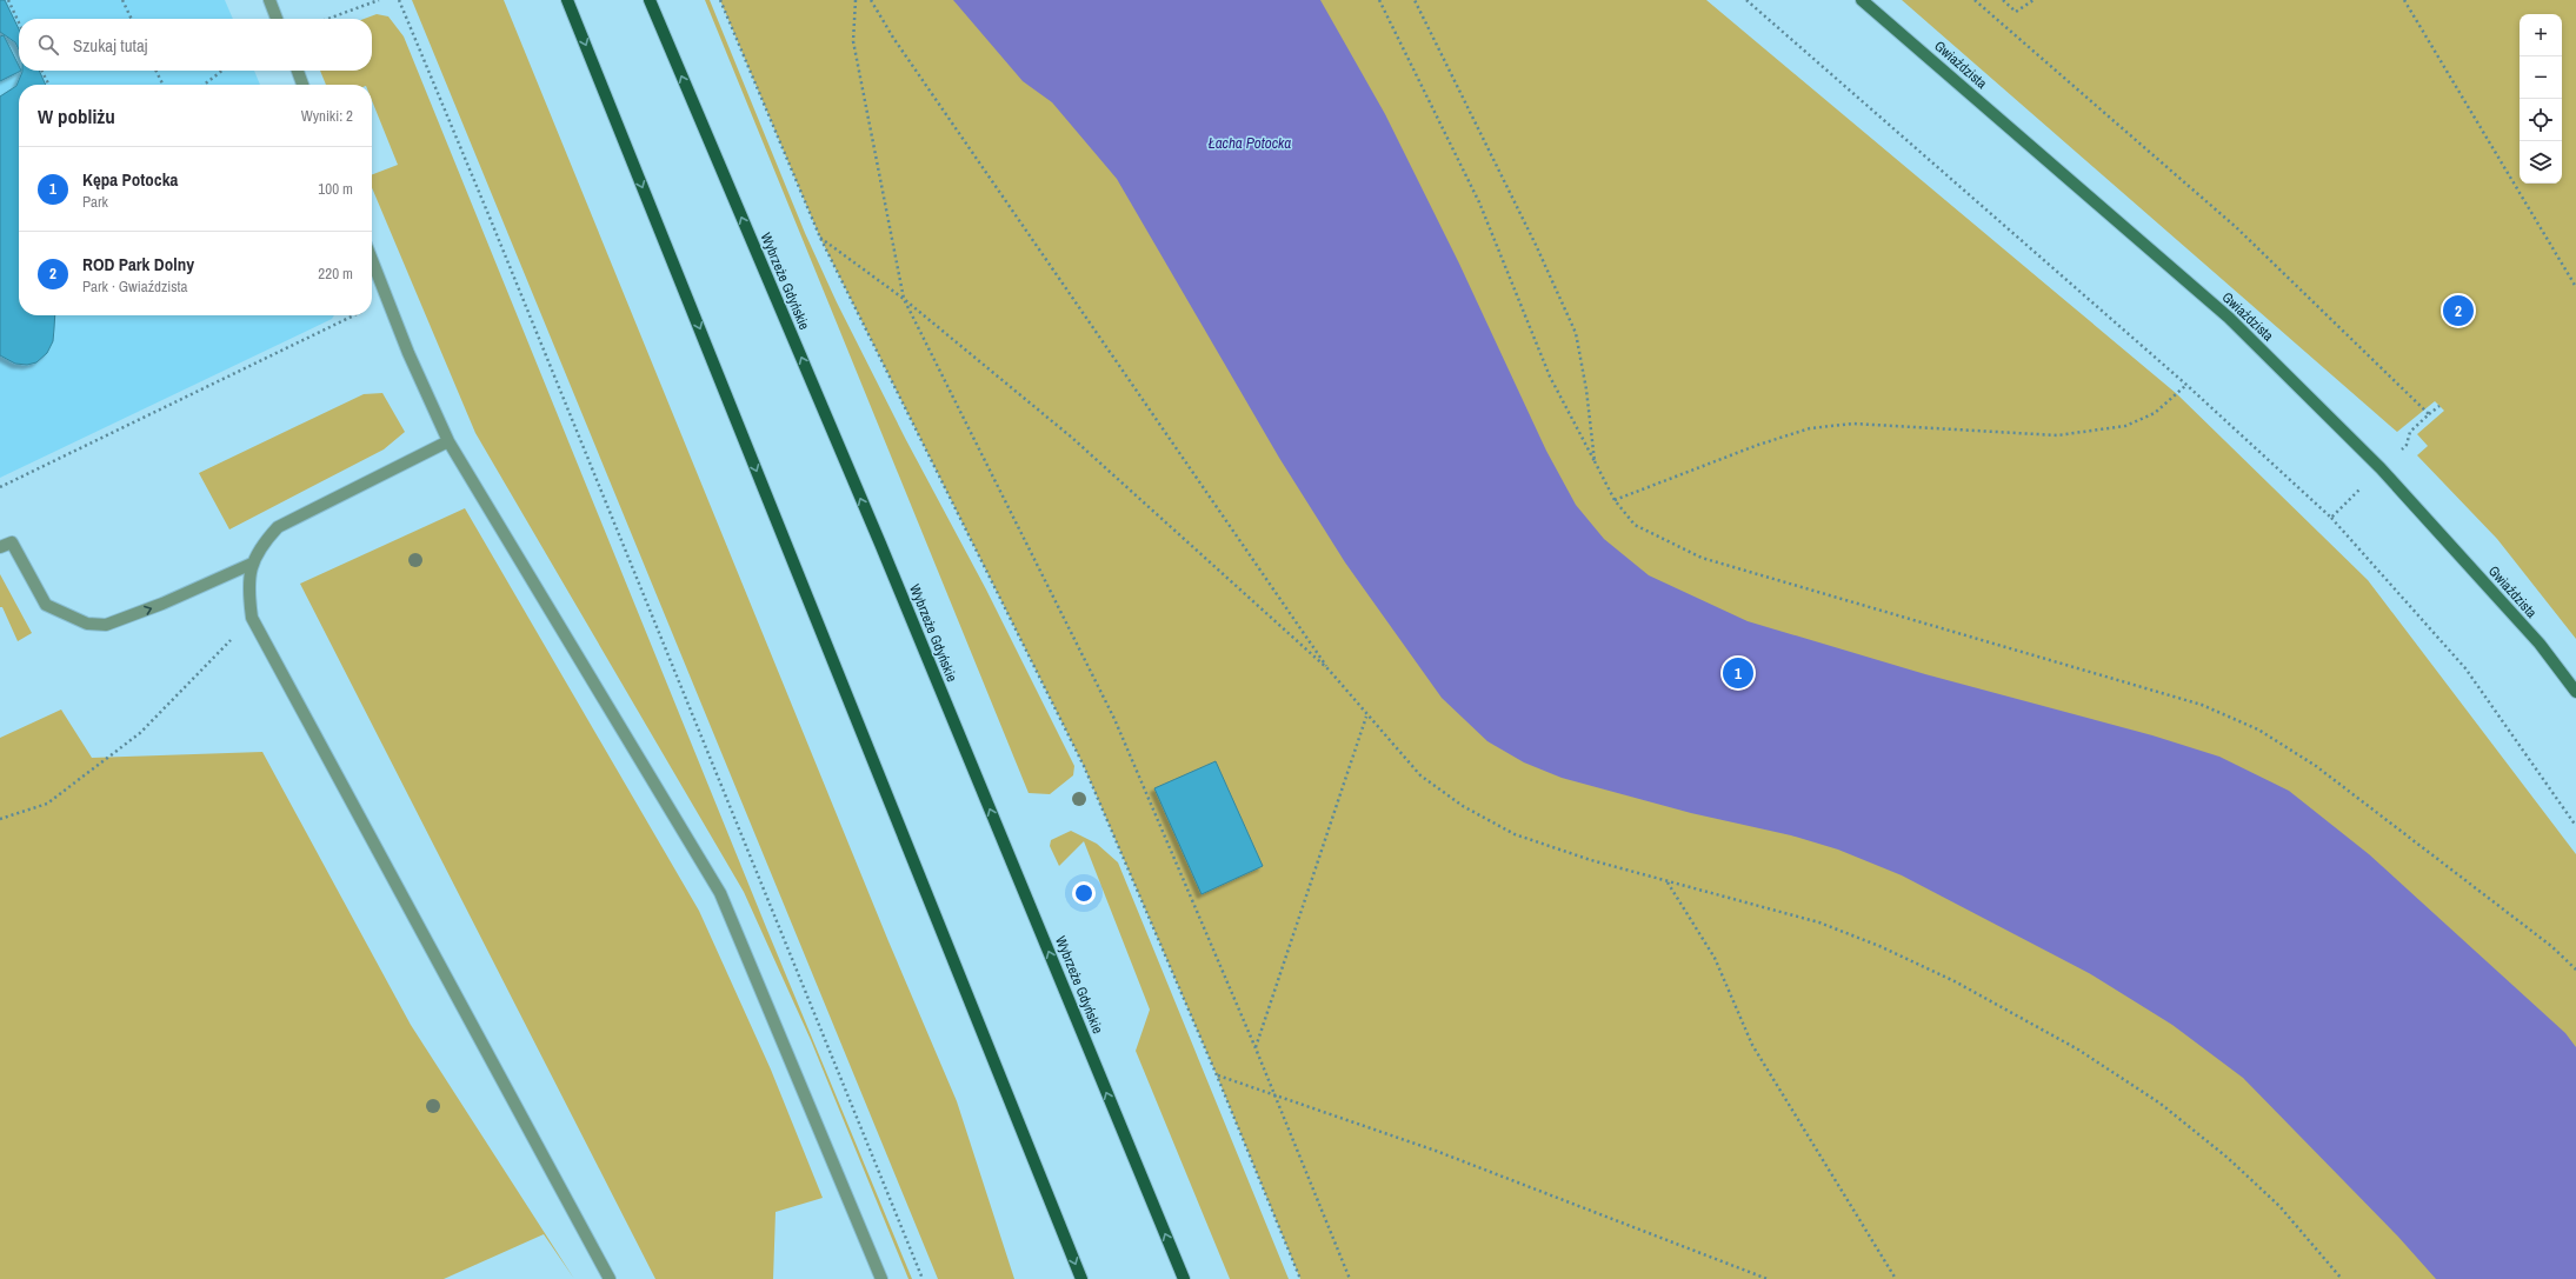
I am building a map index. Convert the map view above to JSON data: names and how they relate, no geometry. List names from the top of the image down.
{
  "streets": {
    "main road": ["Wybrzeże Gdyńskie"],
    "street": ["Gwiaździsta"]
  },
  "water": ["Łacha Potocka"],
  "page": {
    "map_buttons": ["+", "−"],
    "search": "Szukaj tutaj",
    "heading": ["W pobliżu", "Wyniki: 2"],
    "list": [
      {
        "mark": "1",
        "name": "Kępa Potocka",
        "note": "Park",
        "value": "100 m"
      },
      {
        "mark": "2",
        "name": "ROD Park Dolny",
        "note": "Park · Gwiaździsta",
        "value": "220 m"
      }
    ],
    "pins": ["2", "1"]
  }
}
